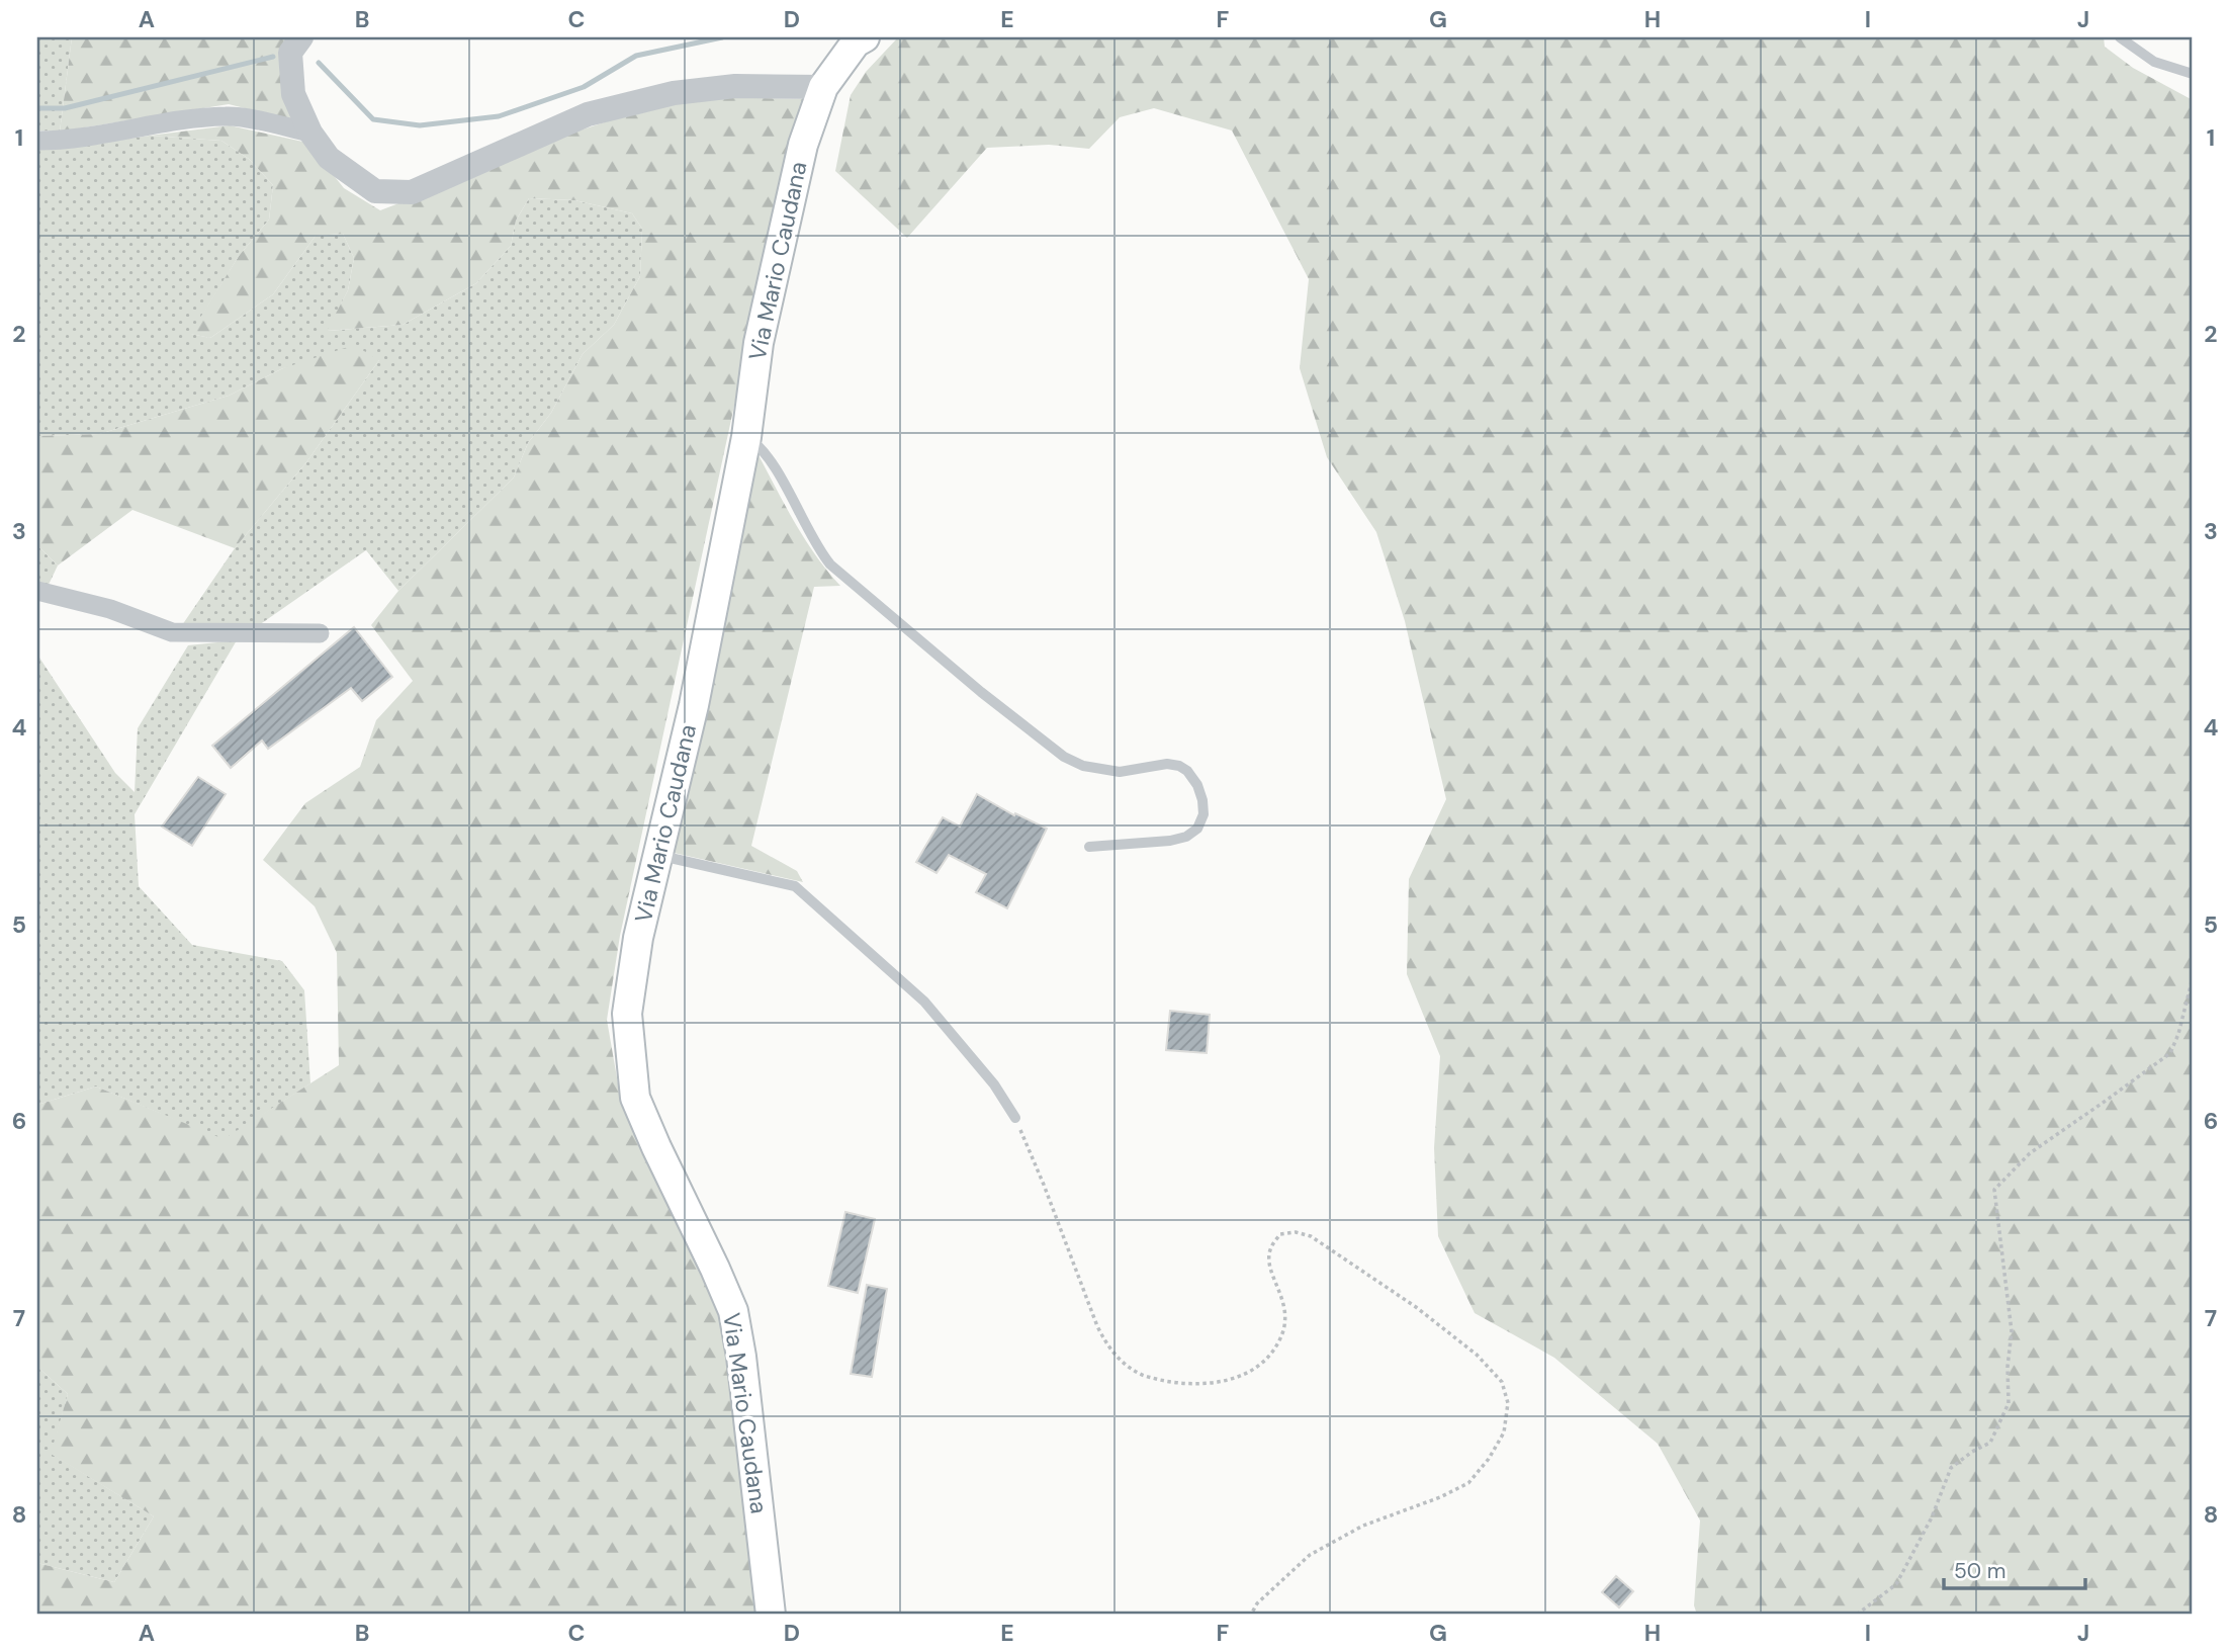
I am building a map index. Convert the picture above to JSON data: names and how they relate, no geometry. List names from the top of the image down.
{
  "streets": {
    "main road": ["Via Mario Caudana"]
  },
  "scale_bar": "50 m",
  "grid": {
    "columns": [
      "A",
      "B",
      "C",
      "D",
      "E",
      "F",
      "G",
      "H",
      "I",
      "J"
    ],
    "rows": [
      "1",
      "2",
      "3",
      "4",
      "5",
      "6",
      "7",
      "8"
    ]
  }
}
